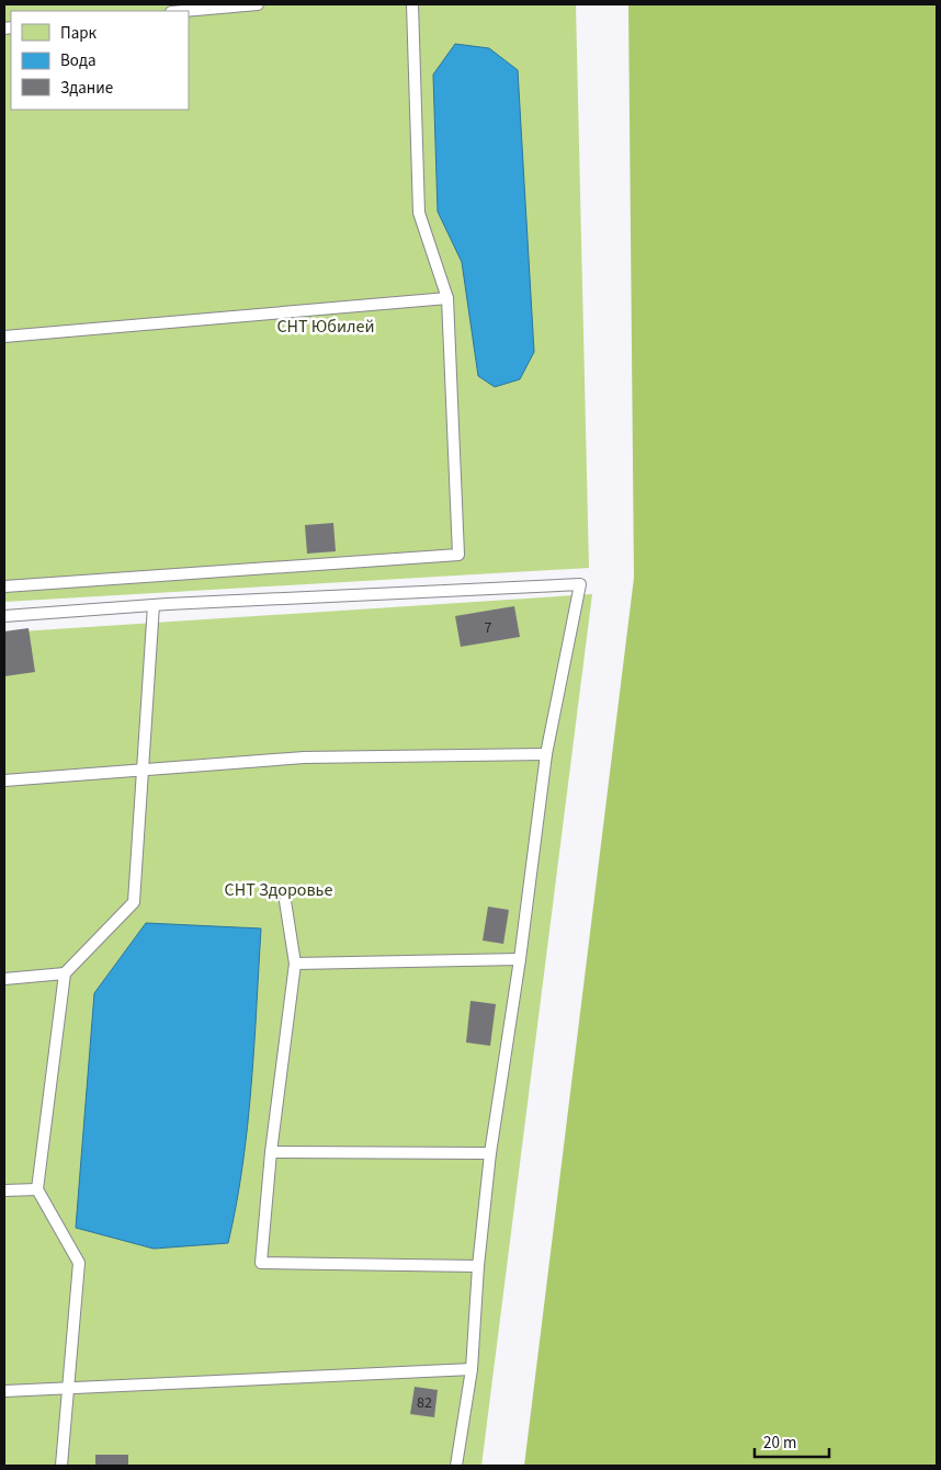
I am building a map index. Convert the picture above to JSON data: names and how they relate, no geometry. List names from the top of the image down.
{
  "parks": ["СНТ Юбилей", "СНТ Здоровье"],
  "house_numbers": ["7", "82"],
  "legend": ["Парк", "Вода", "Здание"],
  "scale_bar": "20 m"
}
